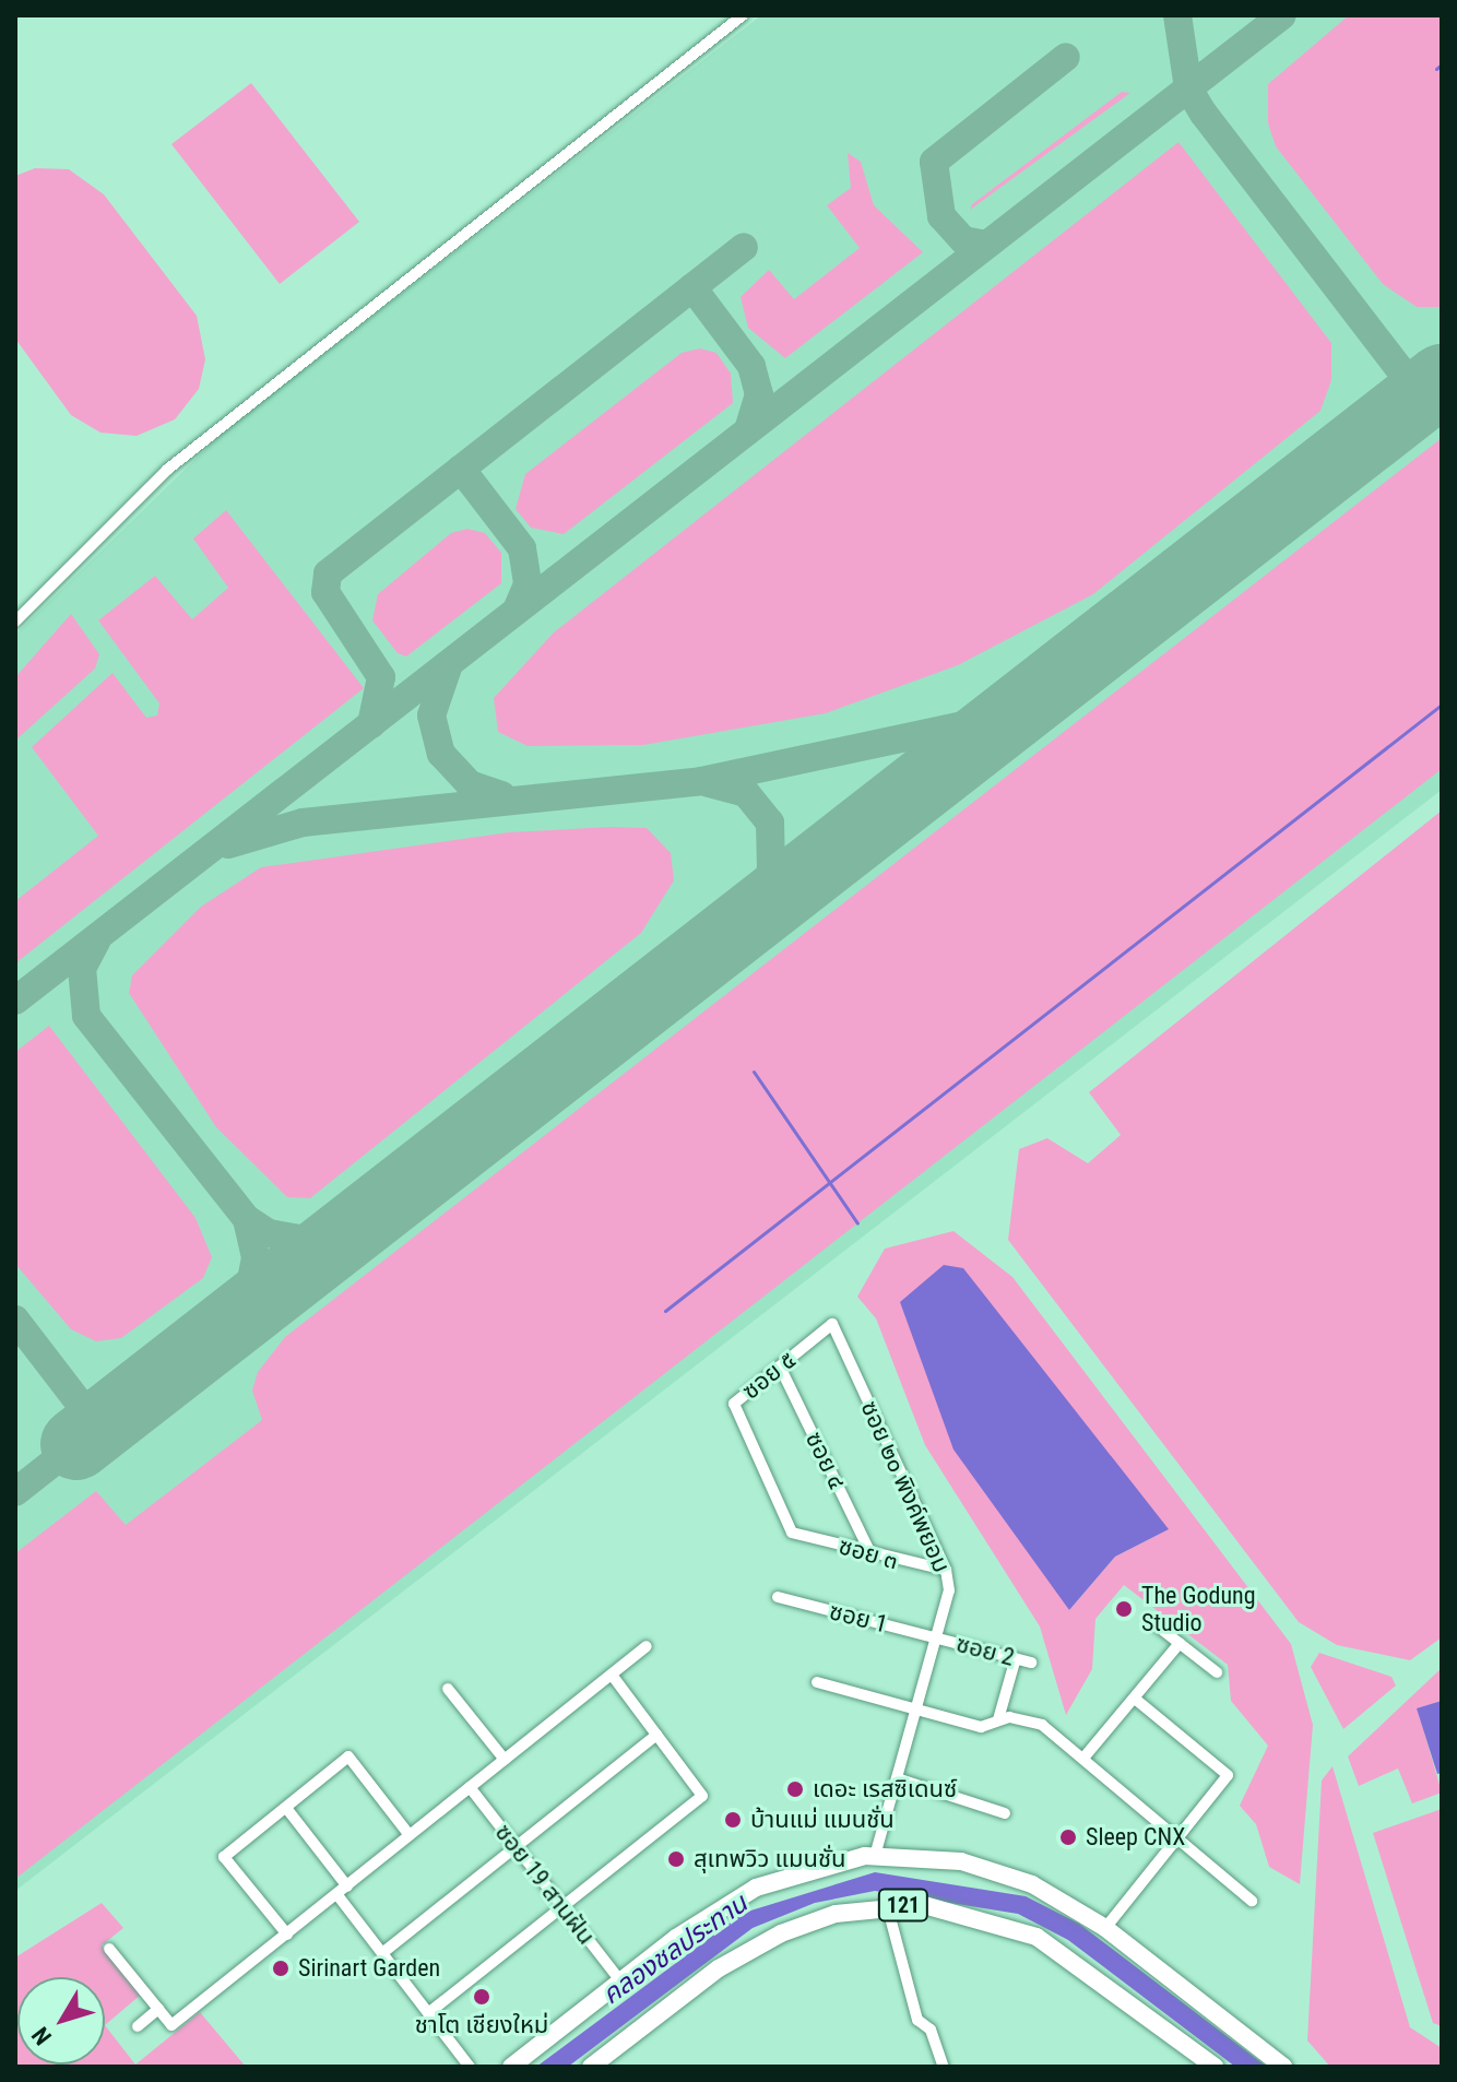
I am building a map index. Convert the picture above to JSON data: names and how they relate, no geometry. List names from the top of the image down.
{
  "streets": {
    "main road": ["121"],
    "street": [
      "ซอย ๕",
      "ซอย ๔",
      "ซอย ๒๐ พิงค์พยอม",
      "ซอย ๓",
      "ซอย 1",
      "ซอย 2",
      "ซอย 19 สานฝัน"
    ]
  },
  "crossings": [
    ["ซอย ๕", "ซอย ๔"],
    ["ซอย ๕", "ซอย ๒๐ พิงค์พยอม"],
    ["ซอย ๕", "ซอย ๓"],
    ["ซอย ๔", "ซอย ๓"],
    ["ซอย ๒๐ พิงค์พยอม", "ซอย ๓"],
    ["ซอย ๒๐ พิงค์พยอม", "ซอย 1"],
    ["ซอย ๒๐ พิงค์พยอม", "ซอย 2"],
    ["ซอย ๒๐ พิงค์พยอม", "121"],
    ["ซอย 1", "ซอย 2"],
    ["ซอย 19 สานฝัน", "121"]
  ],
  "water": ["คลองชลประทาน"],
  "places": [
    "The Godung Studio",
    "เดอะ เรสซิเดนซ์",
    "บ้านแม่ แมนชั่น",
    "Sleep CNX",
    "สุเทพวิว แมนชั่น",
    "Sirinart Garden",
    "ชาโต เชียงใหม่"
  ],
  "north": "bottom left"
}
